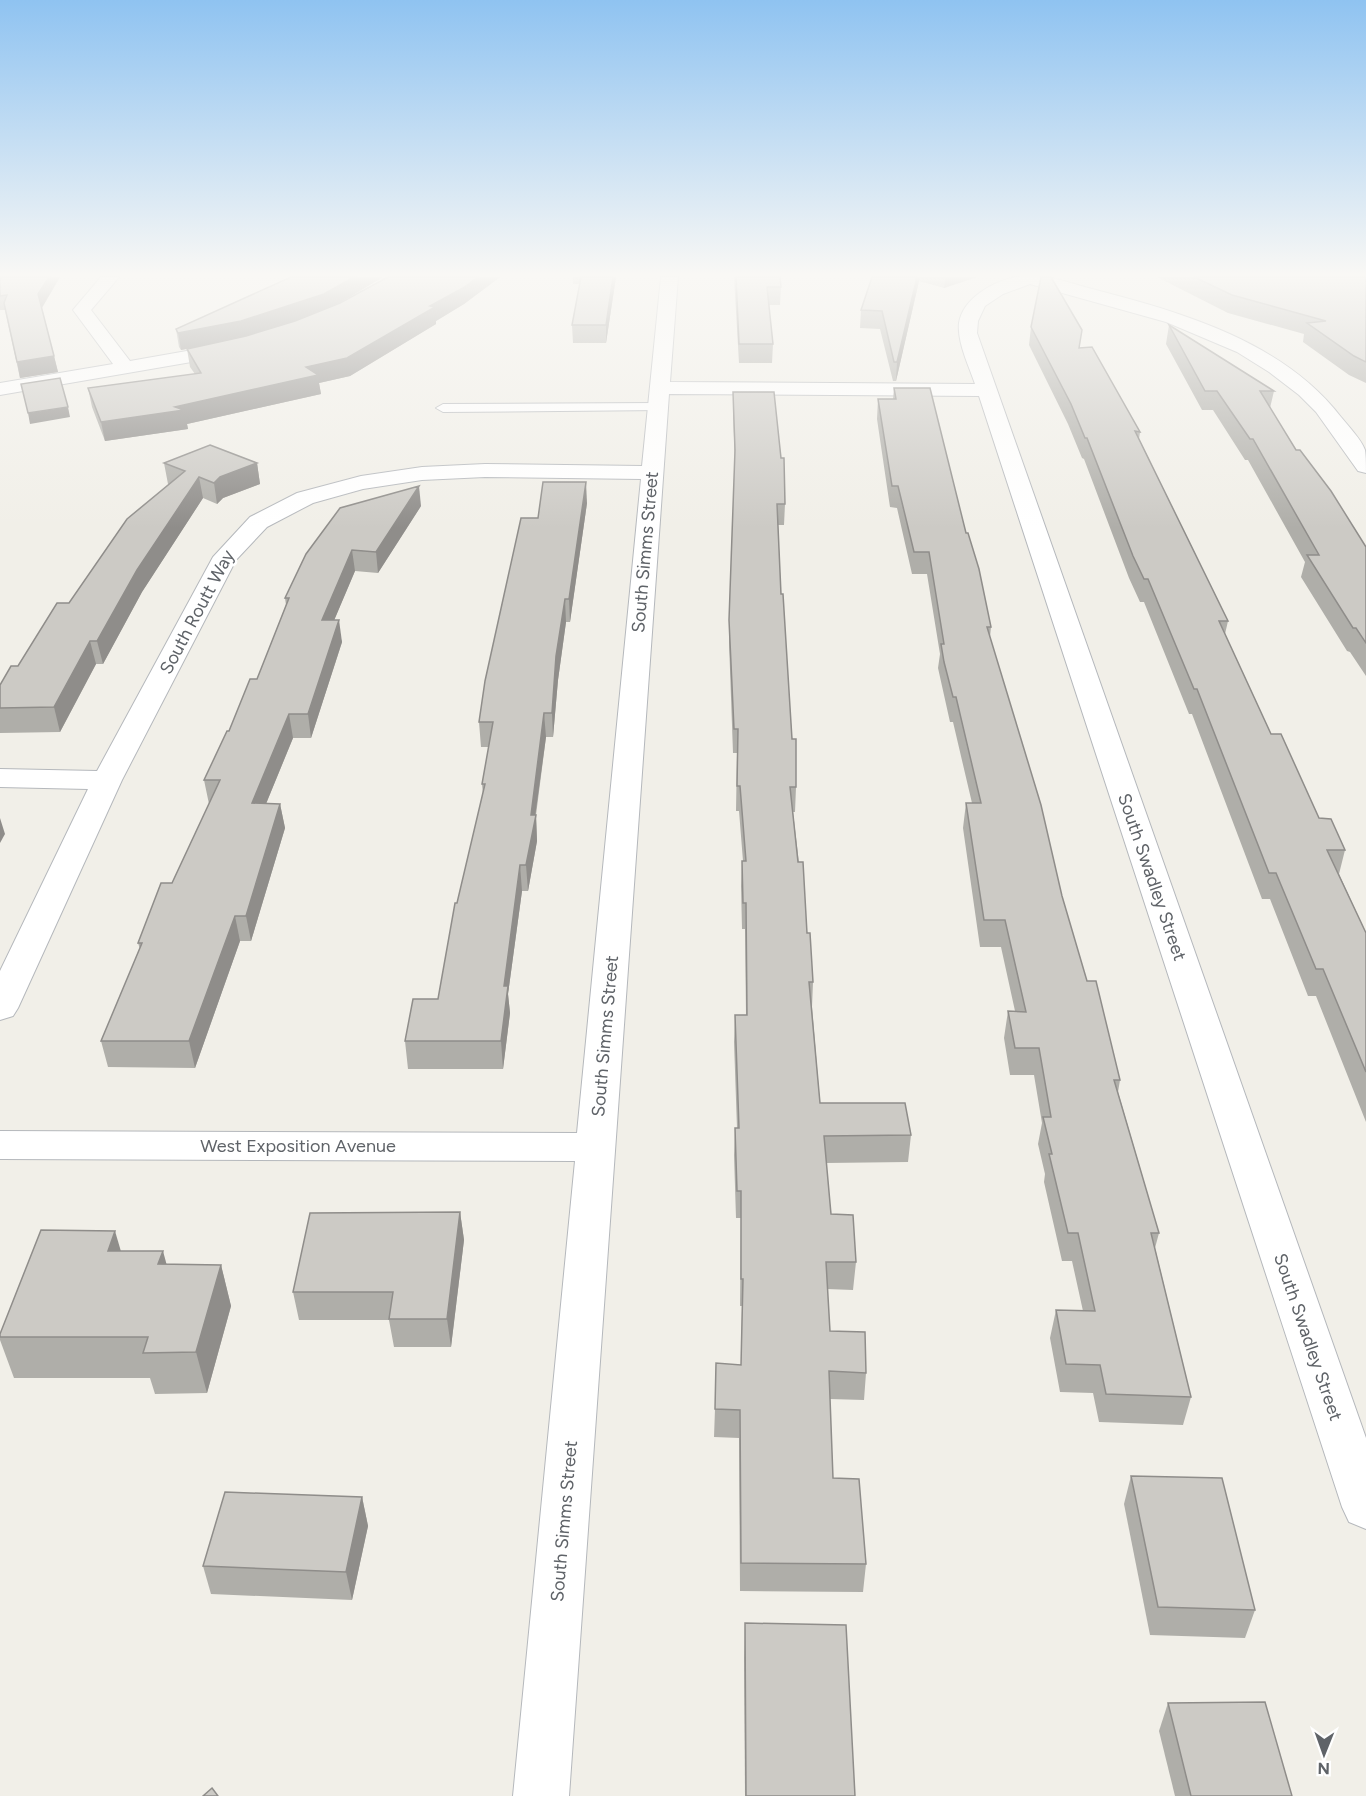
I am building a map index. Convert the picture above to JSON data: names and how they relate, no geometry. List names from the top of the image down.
{
  "streets": {
    "street": [
      "South Simms Street",
      "South Routt Way",
      "South Swadley Street",
      "West Exposition Avenue"
    ]
  },
  "crossings": [
    ["South Simms Street", "South Routt Way"],
    ["South Simms Street", "West Exposition Avenue"]
  ],
  "north": "bottom"
}
